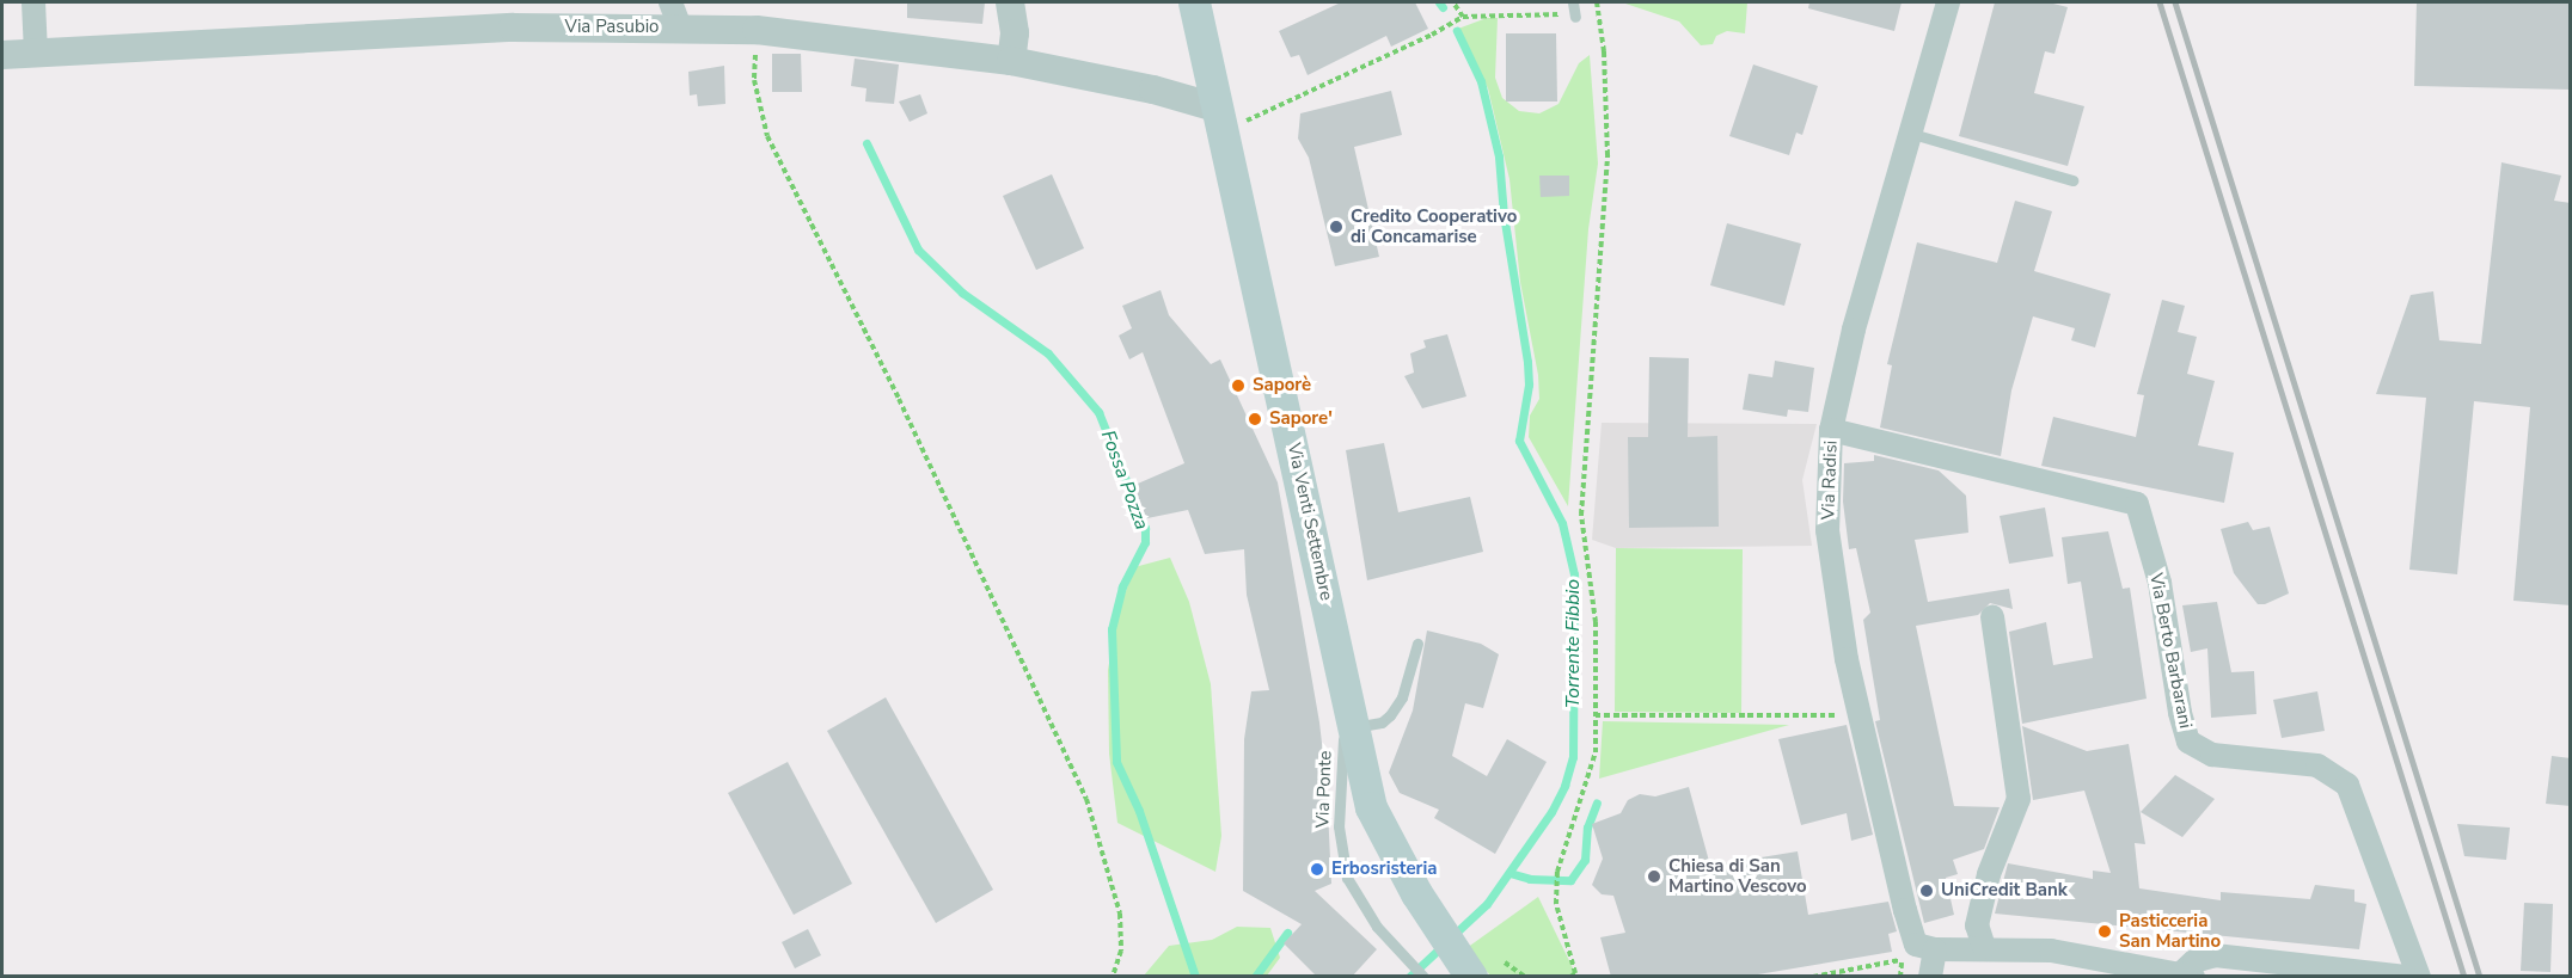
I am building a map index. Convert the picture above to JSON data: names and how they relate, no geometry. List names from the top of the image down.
{
  "streets": {
    "main road": ["Via Venti Settembre"],
    "street": ["Via Pasubio", "Via Radisi", "Via Berto Barbarani"],
    "lane": ["Via Ponte"]
  },
  "crossings": [
    ["Via Pasubio", "Via Venti Settembre"],
    ["Via Radisi", "Via Berto Barbarani"],
    ["Via Venti Settembre", "Via Ponte"]
  ],
  "water": ["Fossa Pozza", "Torrente Fibbio"],
  "places": [
    "Credito Cooperativo di Concamarise",
    "Saporè",
    "Sapore'",
    "Erbosristeria",
    "Chiesa di San Martino Vescovo",
    "UniCredit Bank",
    "Pasticceria San Martino"
  ]
}
